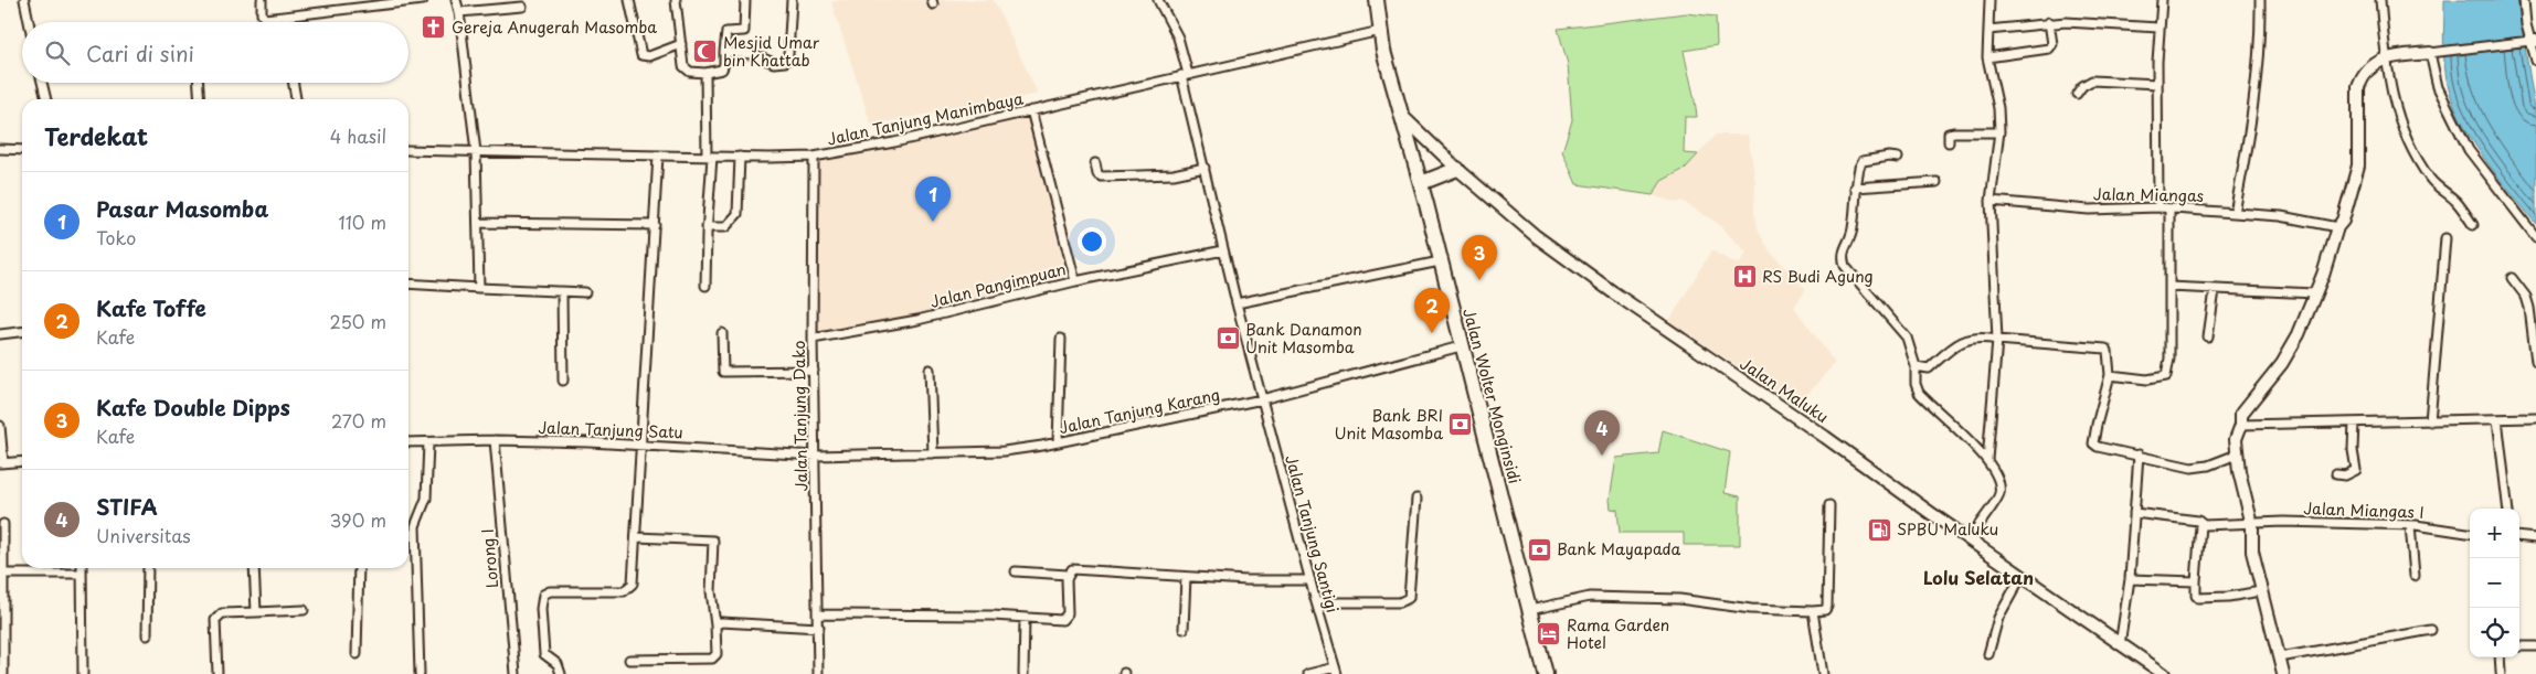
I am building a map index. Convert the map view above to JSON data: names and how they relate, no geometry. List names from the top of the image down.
{
  "streets": {
    "highway": ["Jalan Wolter Monginsidi"],
    "main road": ["Jalan Maluku"],
    "street": [
      "Jalan Tanjung Manimbaya",
      "Jalan Miangas",
      "Jalan Pangimpuan",
      "Jalan Tanjung Karang",
      "Jalan Tanjung Dako",
      "Jalan Tanjung Satu",
      "Jalan Miangas I",
      "Jalan Tanjung Santigi",
      "Lorong I"
    ]
  },
  "crossings": [
    ["Jalan Tanjung Manimbaya", "Jalan Wolter Monginsidi"],
    ["Jalan Tanjung Manimbaya", "Jalan Tanjung Dako"],
    ["Jalan Pangimpuan", "Jalan Tanjung Dako"],
    ["Jalan Maluku", "Jalan Wolter Monginsidi"],
    ["Jalan Wolter Monginsidi", "Jalan Tanjung Karang"],
    ["Jalan Tanjung Karang", "Jalan Tanjung Dako"],
    ["Jalan Tanjung Karang", "Jalan Tanjung Satu"],
    ["Jalan Tanjung Karang", "Jalan Tanjung Santigi"],
    ["Jalan Tanjung Dako", "Jalan Tanjung Satu"],
    ["Jalan Tanjung Satu", "Lorong I"]
  ],
  "districts": ["Lolu Selatan"],
  "places": {
    "church": ["Gereja Anugerah Masomba"],
    "mosque": ["Mesjid Umar bin Khattab"],
    "hospital": ["RS Budi Agung"],
    "bank": ["Bank Danamon Unit Masomba", "Bank BRI Unit Masomba", "Bank Mayapada"],
    "fuel station": ["SPBU Maluku"],
    "hotel": ["Rama Garden Hotel"]
  },
  "page": {
    "search": "Cari di sini",
    "heading": ["Terdekat", "4 hasil"],
    "list": [
      {
        "mark": "1",
        "name": "Pasar Masomba",
        "note": "Toko",
        "value": "110 m"
      },
      {
        "mark": "2",
        "name": "Kafe Toffe",
        "note": "Kafe",
        "value": "250 m"
      },
      {
        "mark": "3",
        "name": "Kafe Double Dipps",
        "note": "Kafe",
        "value": "270 m"
      },
      {
        "mark": "4",
        "name": "STIFA",
        "note": "Universitas",
        "value": "390 m"
      }
    ],
    "pins": [
      "1",
      "3",
      "2",
      "4"
    ],
    "map_buttons": ["+", "−"]
  }
}
